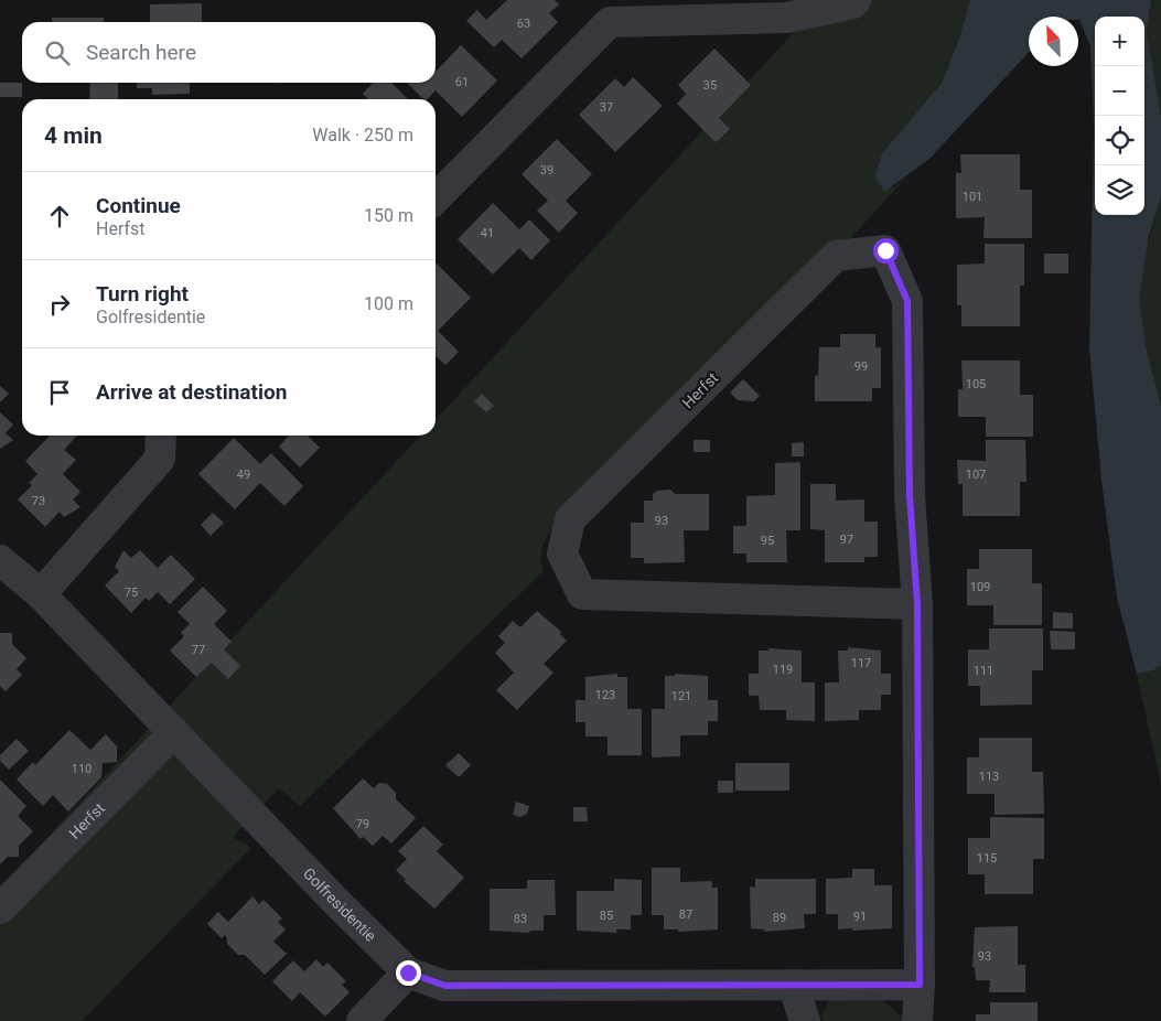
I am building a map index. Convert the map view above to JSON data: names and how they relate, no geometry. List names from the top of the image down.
{
  "streets": {
    "street": ["Herfst", "Golfresidentie"]
  },
  "crossings": [
    ["Herfst", "Golfresidentie"]
  ],
  "house_numbers": [
    "63",
    "61",
    "35",
    "37",
    "39",
    "101",
    "41",
    "99",
    "105",
    "49",
    "107",
    "73",
    "93",
    "97",
    "95",
    "109",
    "75",
    "77",
    "117",
    "119",
    "111",
    "123",
    "121",
    "110",
    "113",
    "79",
    "115",
    "87",
    "85",
    "91",
    "89",
    "83",
    "93"
  ],
  "north": "top left",
  "page": {
    "map_buttons": ["+", "−"],
    "search": "Search here",
    "heading": ["4 min", "Walk · 250 m"],
    "list": [
      ["Continue", "Herfst", "150 m"],
      ["Turn right", "Golfresidentie", "100 m"],
      "Arrive at destination"
    ]
  }
}
